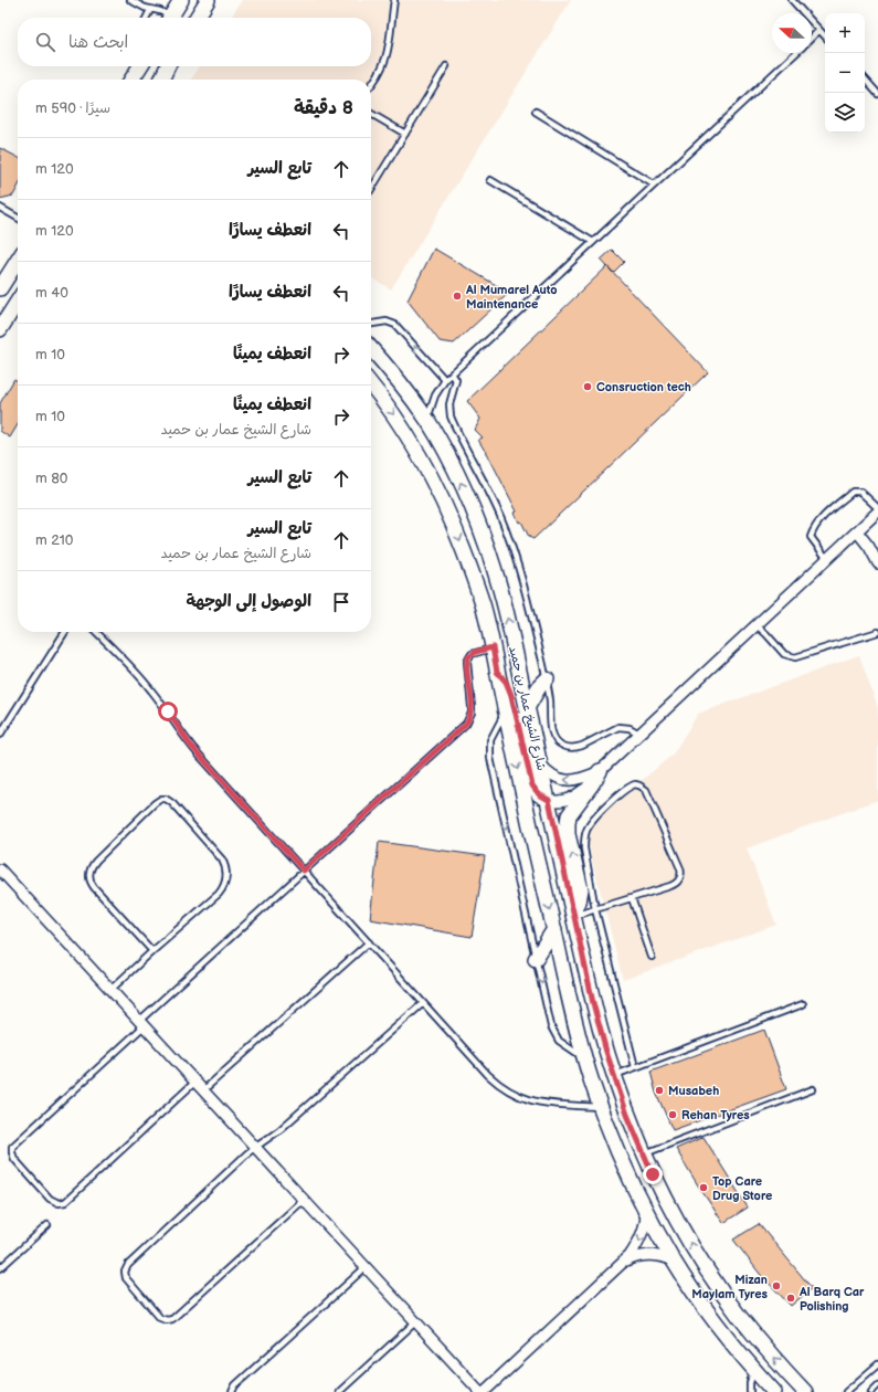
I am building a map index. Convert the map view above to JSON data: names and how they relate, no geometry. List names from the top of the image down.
{
  "streets": {
    "street": ["شارع الشيخ عمار بن حميد"]
  },
  "places": [
    "Al Mumarel Auto Maintenance",
    "Consruction tech",
    "Musabeh",
    "Rehan Tyres",
    "Top Care Drug Store",
    "Mizan Maylam Tyres",
    "Al Barq Car Polishing"
  ],
  "north": "left",
  "page": {
    "map_buttons": ["+", "−"],
    "search": "ابحث هنا",
    "heading": ["8 دقيقة", "سيرًا · 590 m"],
    "list": [
      ["تابع السير", "120 m"],
      ["انعطف يسارًا", "120 m"],
      ["انعطف يسارًا", "40 m"],
      ["انعطف يمينًا", "10 m"],
      ["انعطف يمينًا", "شارع الشيخ عمار بن حميد", "10 m"],
      ["تابع السير", "80 m"],
      ["تابع السير", "شارع الشيخ عمار بن حميد", "210 m"],
      "الوصول إلى الوجهة"
    ]
  }
}
